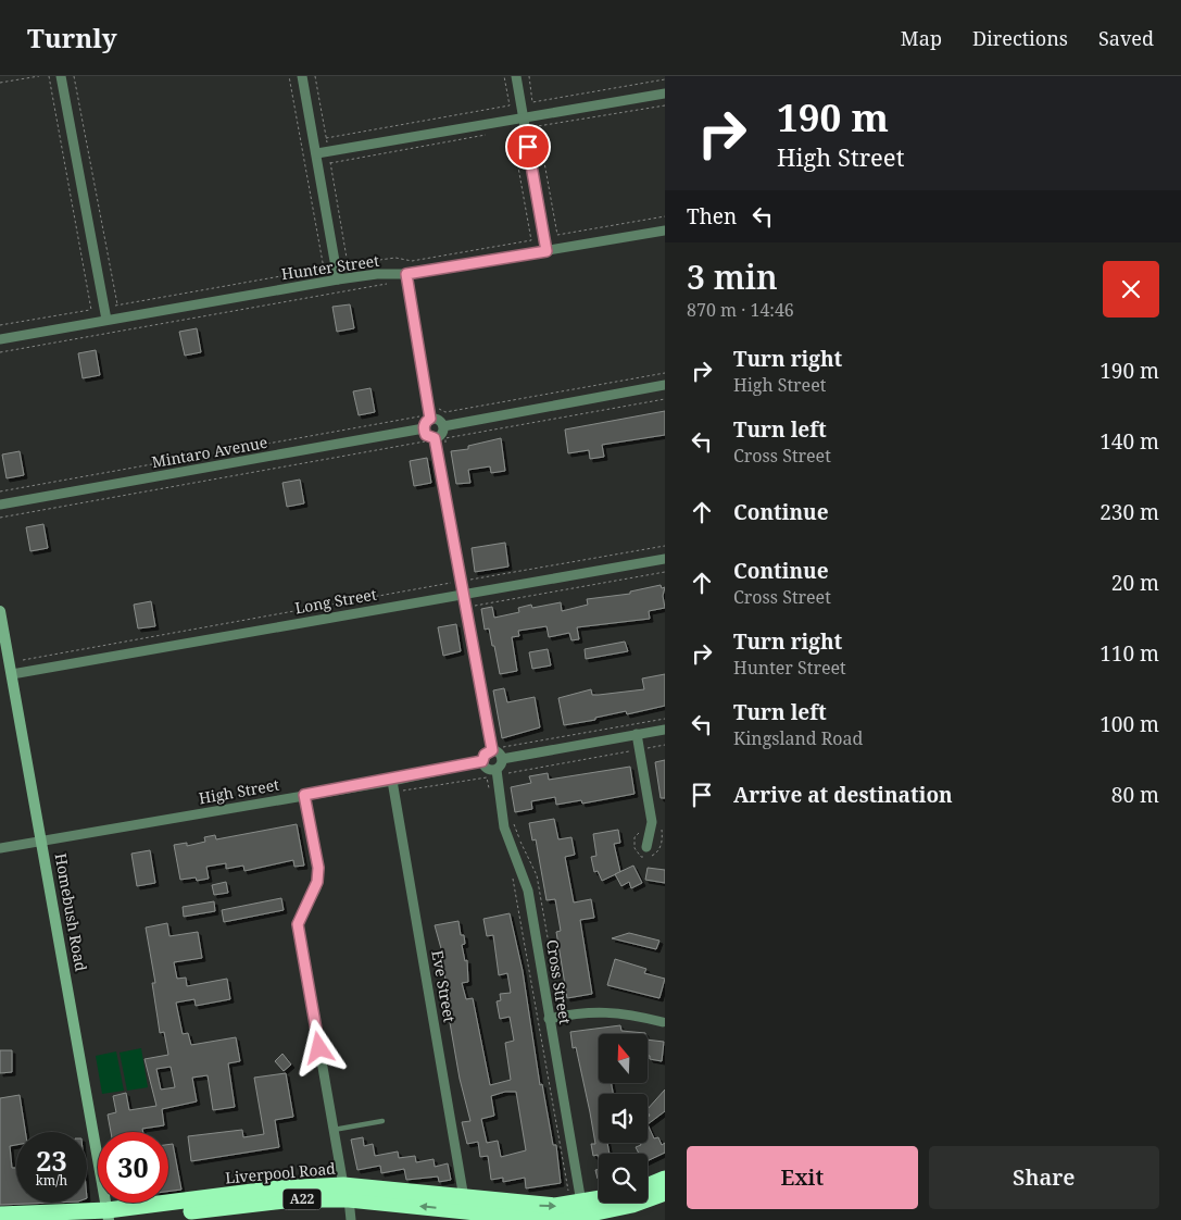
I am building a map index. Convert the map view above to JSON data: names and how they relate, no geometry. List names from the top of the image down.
{
  "streets": {
    "highway": ["Liverpool Road", "A22"],
    "main road": ["Homebush Road"],
    "street": [
      "Hunter Street",
      "Mintaro Avenue",
      "Long Street",
      "High Street",
      "Cross Street",
      "Eve Street"
    ]
  },
  "crossings": [
    ["Long Street", "Homebush Road"],
    ["High Street", "Homebush Road"],
    ["High Street", "Cross Street"],
    ["High Street", "Eve Street"],
    ["Homebush Road", "Liverpool Road"],
    ["Cross Street", "Liverpool Road"],
    ["Eve Street", "Liverpool Road"]
  ],
  "north": "top",
  "page": {
    "header": "Turnly",
    "nav": ["Map", "Directions", "Saved"],
    "turn": ["190 m", "High Street"],
    "then": "Then",
    "heading": ["3 min", "870 m · 14:46"],
    "list": [
      {
        "name": "Turn right",
        "note": "High Street",
        "value": "190 m"
      },
      {
        "name": "Turn left",
        "note": "Cross Street",
        "value": "140 m"
      },
      {
        "name": "Continue",
        "value": "230 m"
      },
      {
        "name": "Continue",
        "note": "Cross Street",
        "value": "20 m"
      },
      {
        "name": "Turn right",
        "note": "Hunter Street",
        "value": "110 m"
      },
      {
        "name": "Turn left",
        "note": "Kingsland Road",
        "value": "100 m"
      },
      {
        "name": "Arrive at destination",
        "value": "80 m"
      }
    ],
    "speed": "23 km/h",
    "limit": "30",
    "buttons": ["Exit", "Share"]
  }
}
